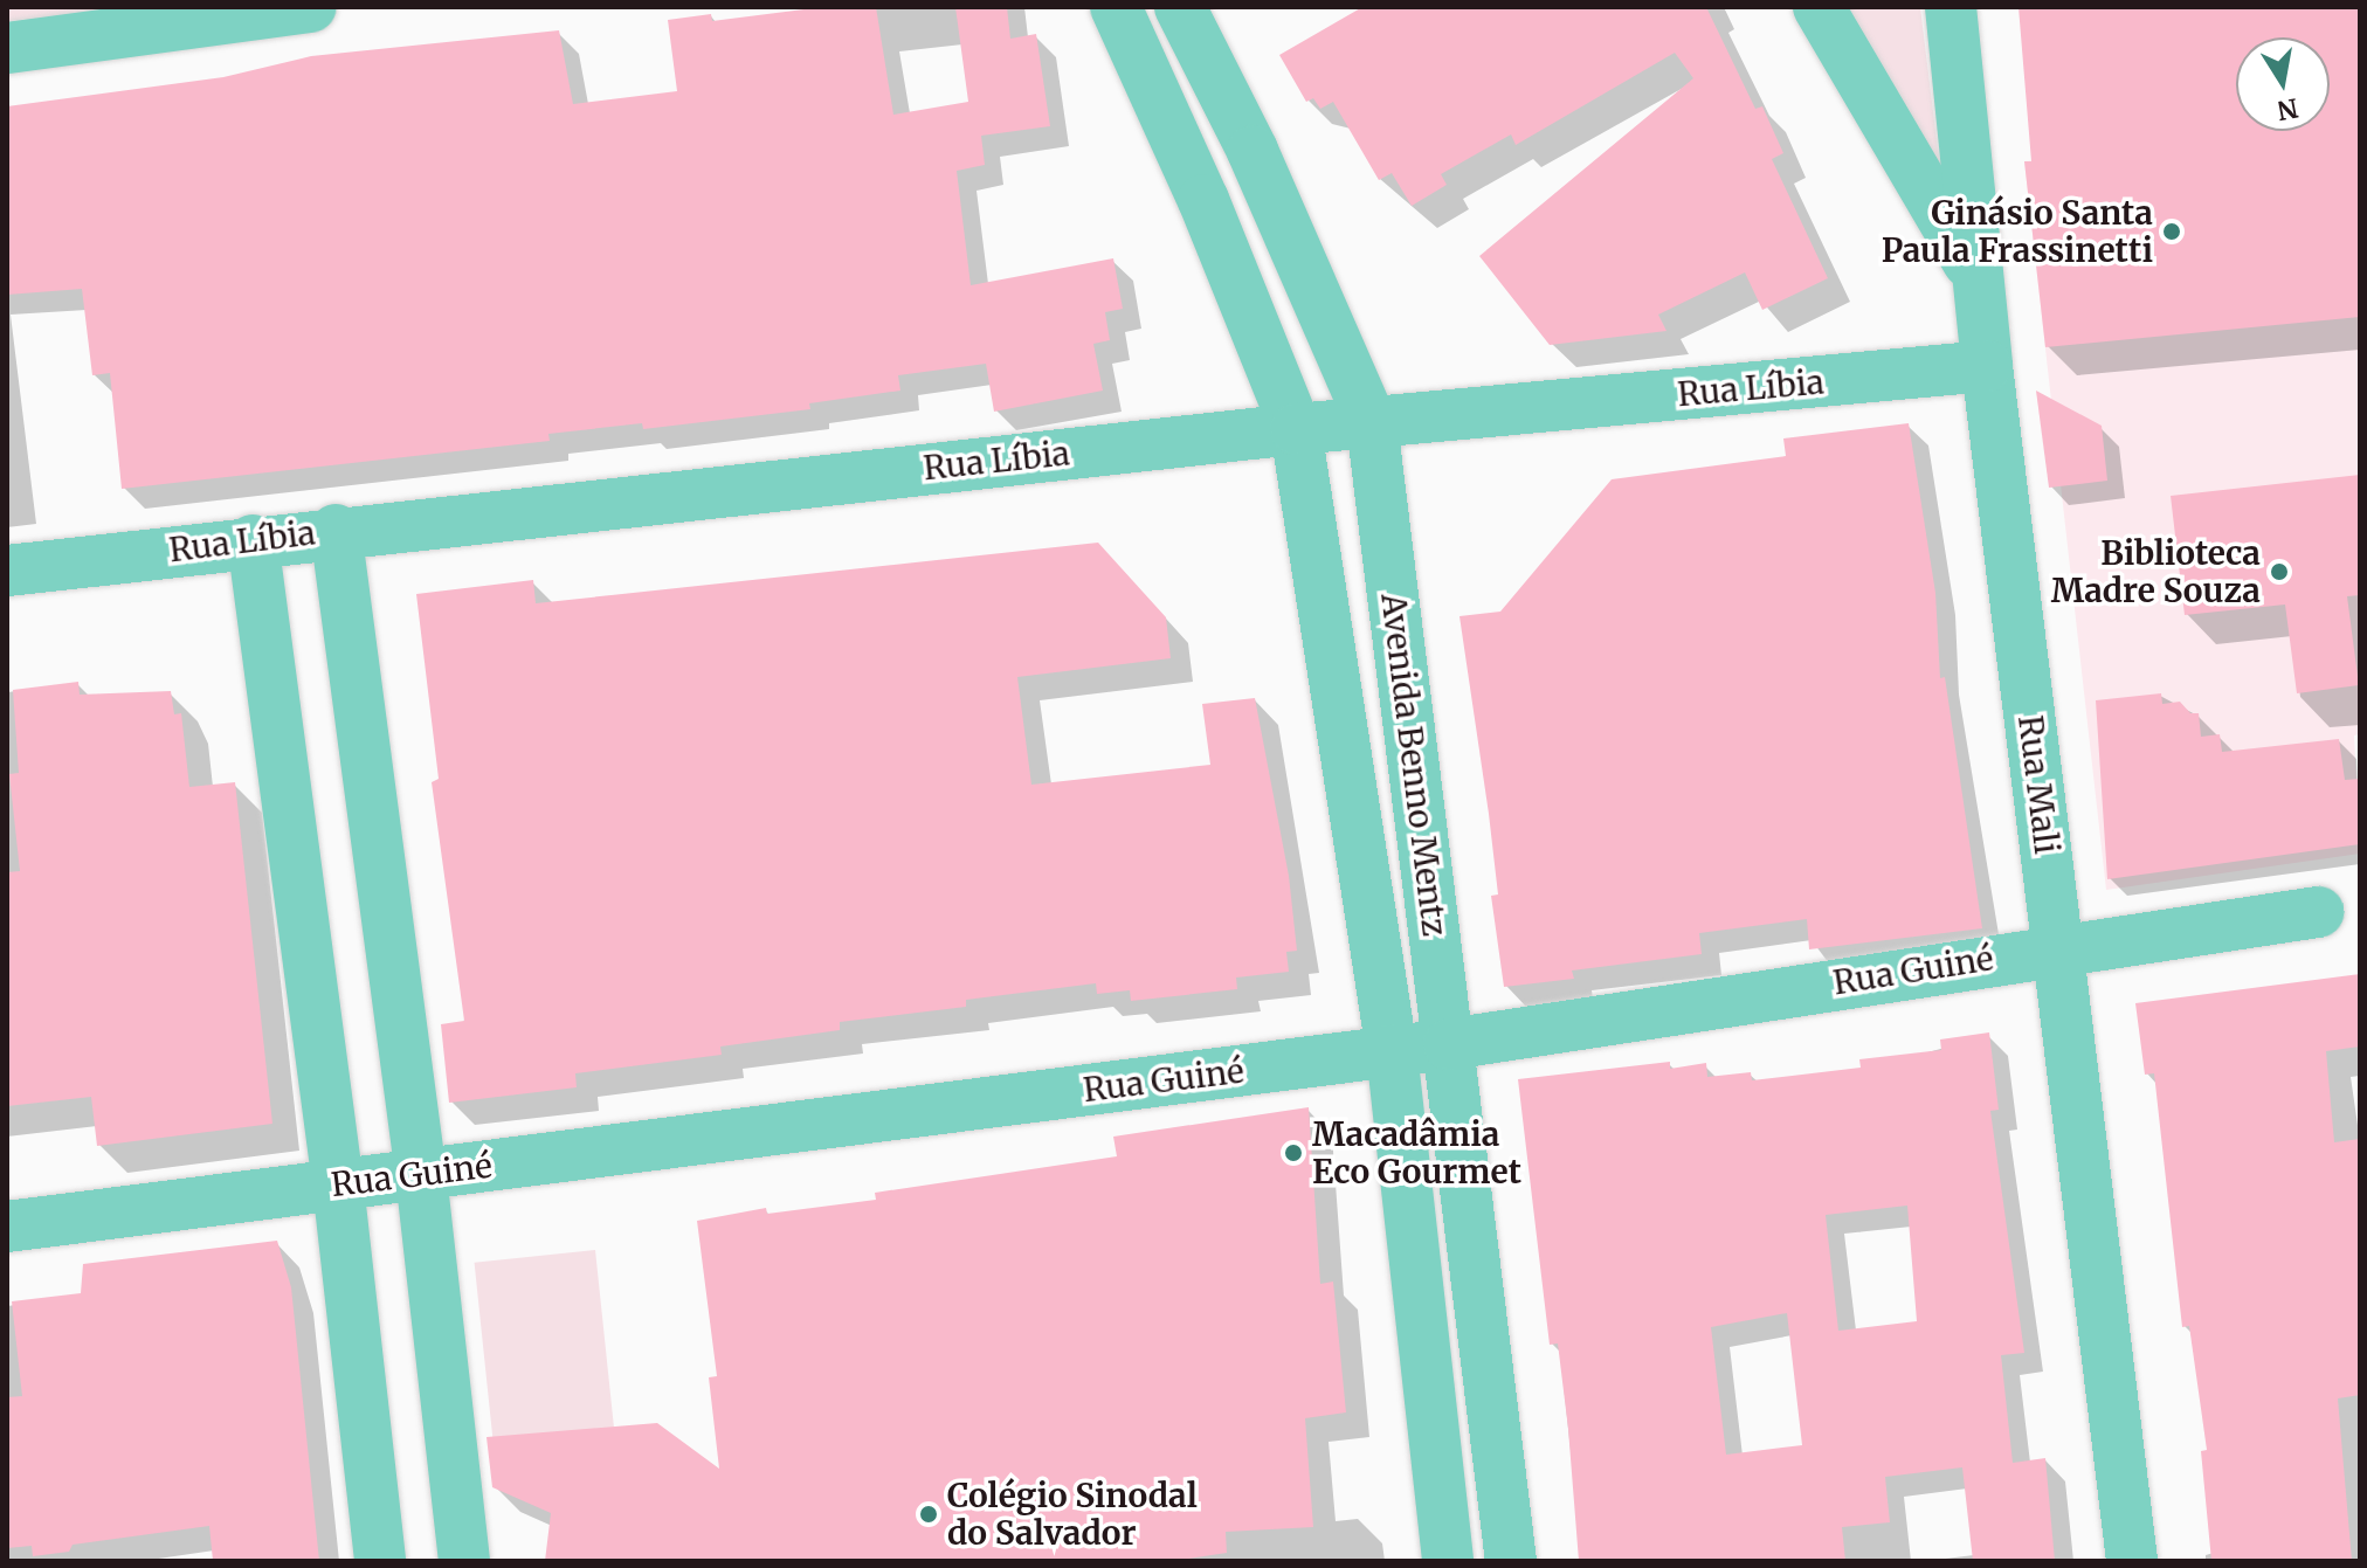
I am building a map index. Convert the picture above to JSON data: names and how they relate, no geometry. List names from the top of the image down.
{
  "streets": {
    "street": [
      "Rua Líbia",
      "Avenida Benno Mentz",
      "Rua Mali",
      "Rua Guiné"
    ]
  },
  "crossings": [
    ["Rua Líbia", "Avenida Benno Mentz"],
    ["Rua Líbia", "Rua Mali"],
    ["Avenida Benno Mentz", "Rua Guiné"],
    ["Rua Mali", "Rua Guiné"]
  ],
  "places": [
    "Ginásio Santa Paula Frassinetti",
    "Biblioteca Madre Souza",
    "Macadâmia Eco Gourmet",
    "Colégio Sinodal do Salvador"
  ],
  "north": "bottom"
}
